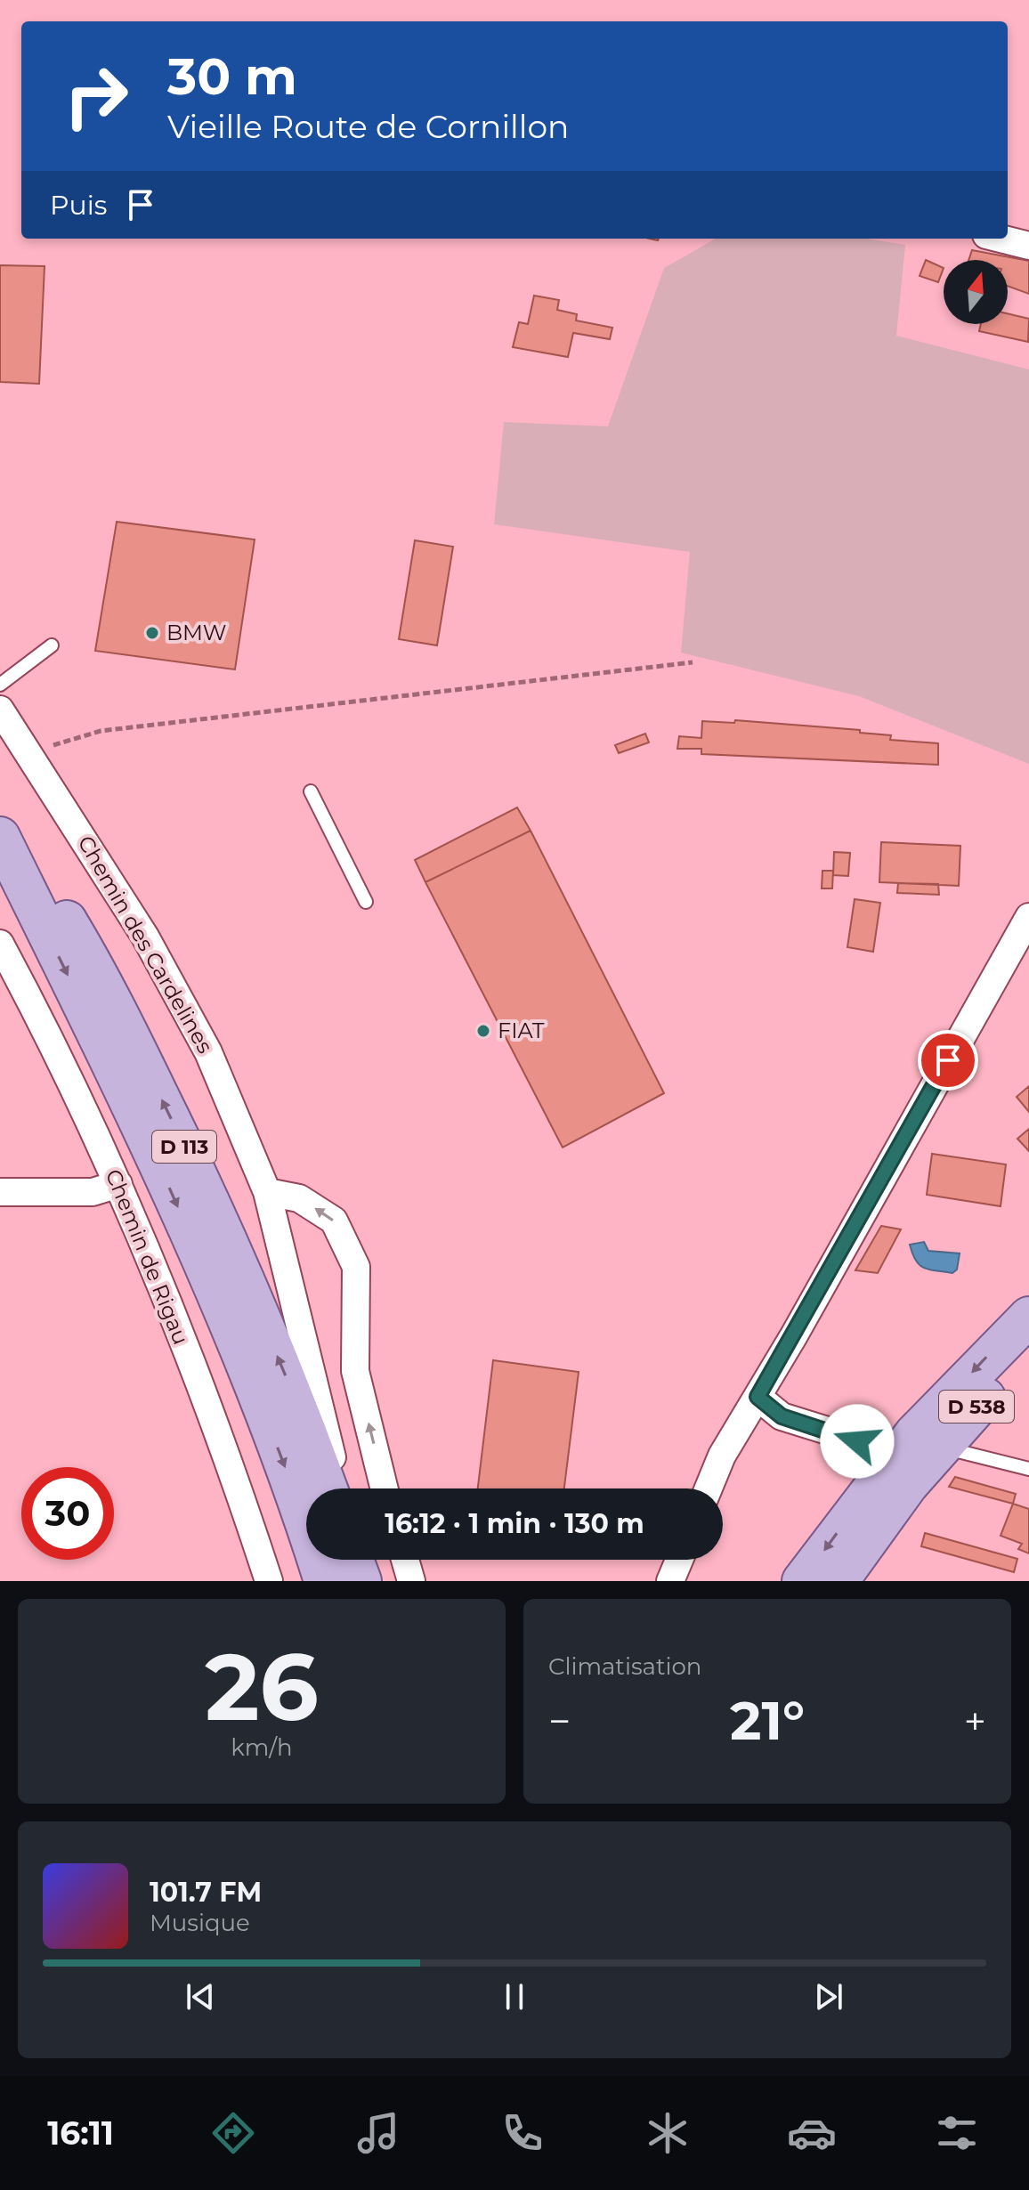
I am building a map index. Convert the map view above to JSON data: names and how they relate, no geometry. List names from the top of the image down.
{
  "streets": {
    "main road": ["D 113", "D 538"],
    "street": ["Chemin des Cardelines", "Chemin de Rigau"]
  },
  "places": ["BMW", "FIAT"],
  "north": "top",
  "page": {
    "turn": ["30 m", "Vieille Route de Cornillon"],
    "then": "Puis",
    "limit": "30",
    "trip": "16:12 · 1 min · 130 m",
    "tile": [
      ["26", "km/h"],
      "Climatisation"
    ],
    "heat": ["−", "21°", "+"],
    "song": ["101.7 FM", "Musique"],
    "tabs": "16:11"
  }
}
